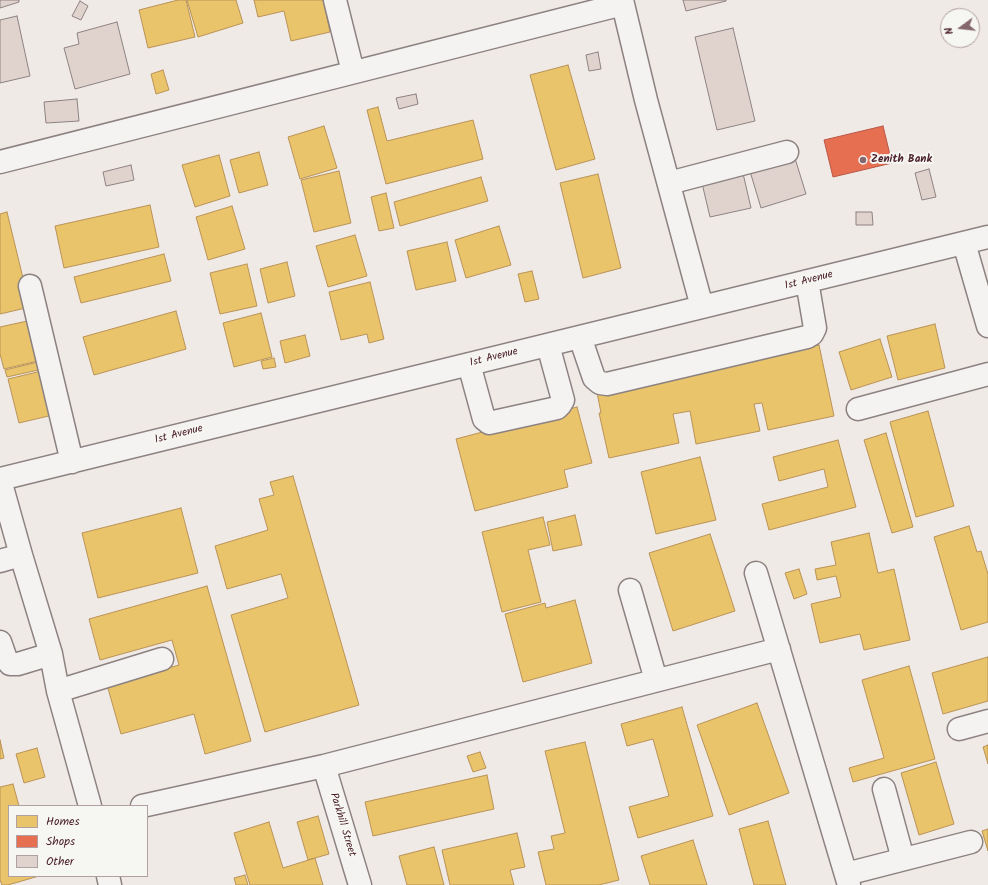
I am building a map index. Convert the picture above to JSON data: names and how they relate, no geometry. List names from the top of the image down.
{
  "streets": {
    "street": ["1st Avenue", "Parkhill Street"]
  },
  "places": ["Zenith Bank"],
  "legend": ["Homes", "Shops", "Other"],
  "north": "left"
}
